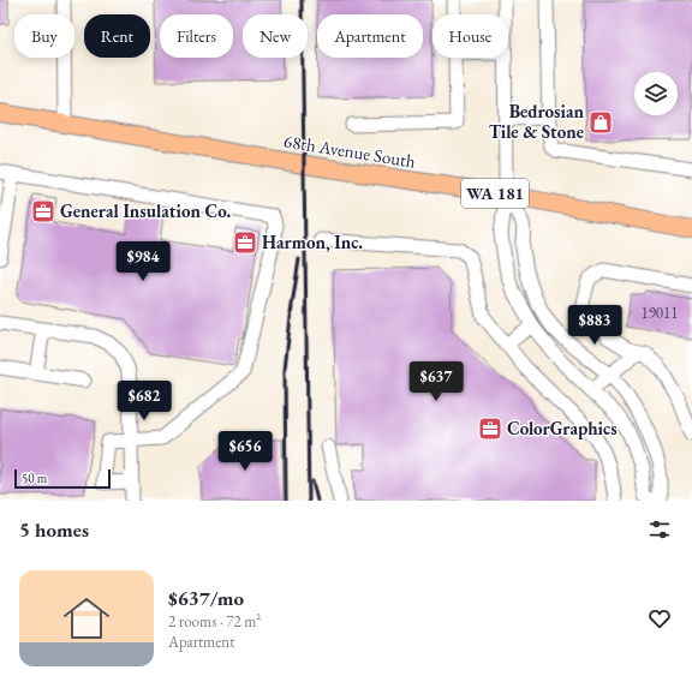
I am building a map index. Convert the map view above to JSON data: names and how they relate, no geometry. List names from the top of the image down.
{
  "streets": {
    "main road": ["68th Avenue South", "WA 181"]
  },
  "places": {
    "shop": ["Bedrosian Tile & Stone"],
    "office": ["General Insulation Co.", "Harmon, Inc.", "ColorGraphics"]
  },
  "house_numbers": ["19011"],
  "scale_bar": "50 m",
  "page": {
    "chip": [
      "Buy",
      "Rent",
      "Filters",
      "New",
      "Apartment",
      "House"
    ],
    "price": [
      "$984",
      "$883",
      "$637",
      "$682",
      "$656"
    ],
    "scale": "50 m",
    "heading": "5 homes",
    "list": [
      {
        "name": "$637/mo",
        "note": "2 rooms · 72 m² · Apartment"
      }
    ]
  }
}
